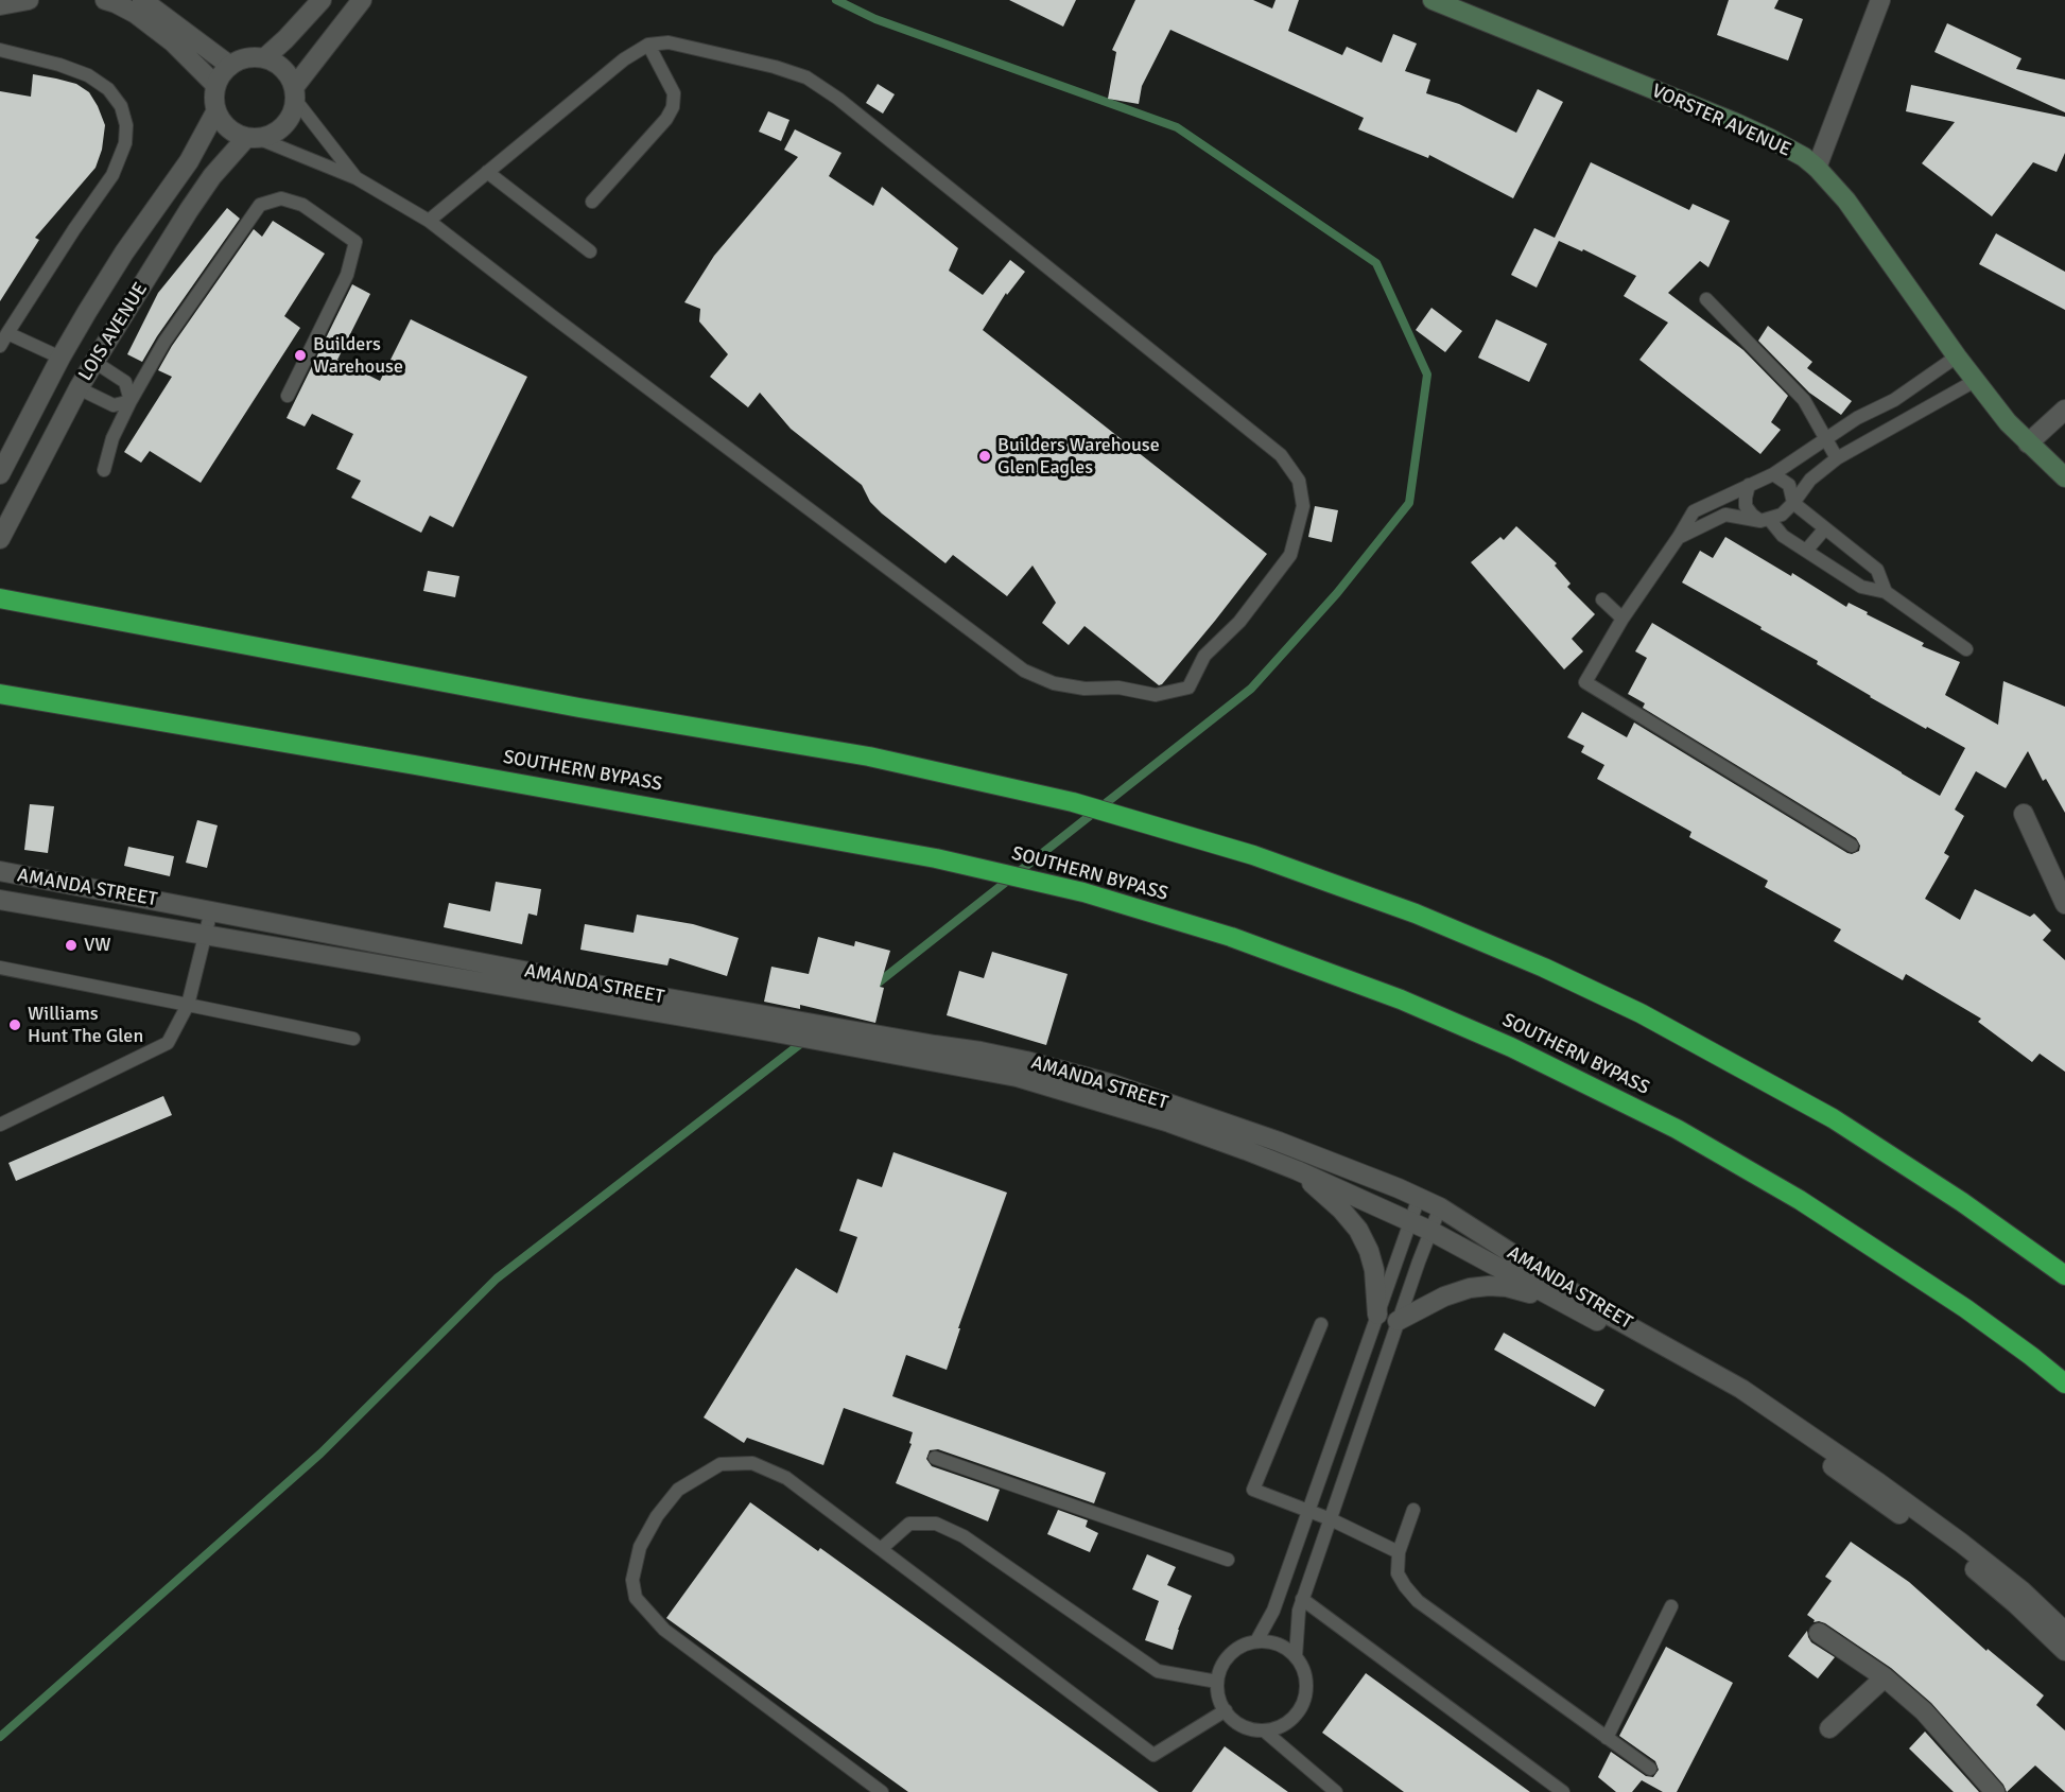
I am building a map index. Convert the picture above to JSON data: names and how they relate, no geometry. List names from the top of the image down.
{
  "streets": {
    "highway": ["SOUTHERN BYPASS"],
    "main road": ["VORSTER AVENUE"],
    "street": ["LOIS AVENUE", "AMANDA STREET"]
  },
  "places": [
    "Builders Warehouse",
    "Builders Warehouse Glen Eagles",
    "VW",
    "Williams Hunt The Glen"
  ]
}
